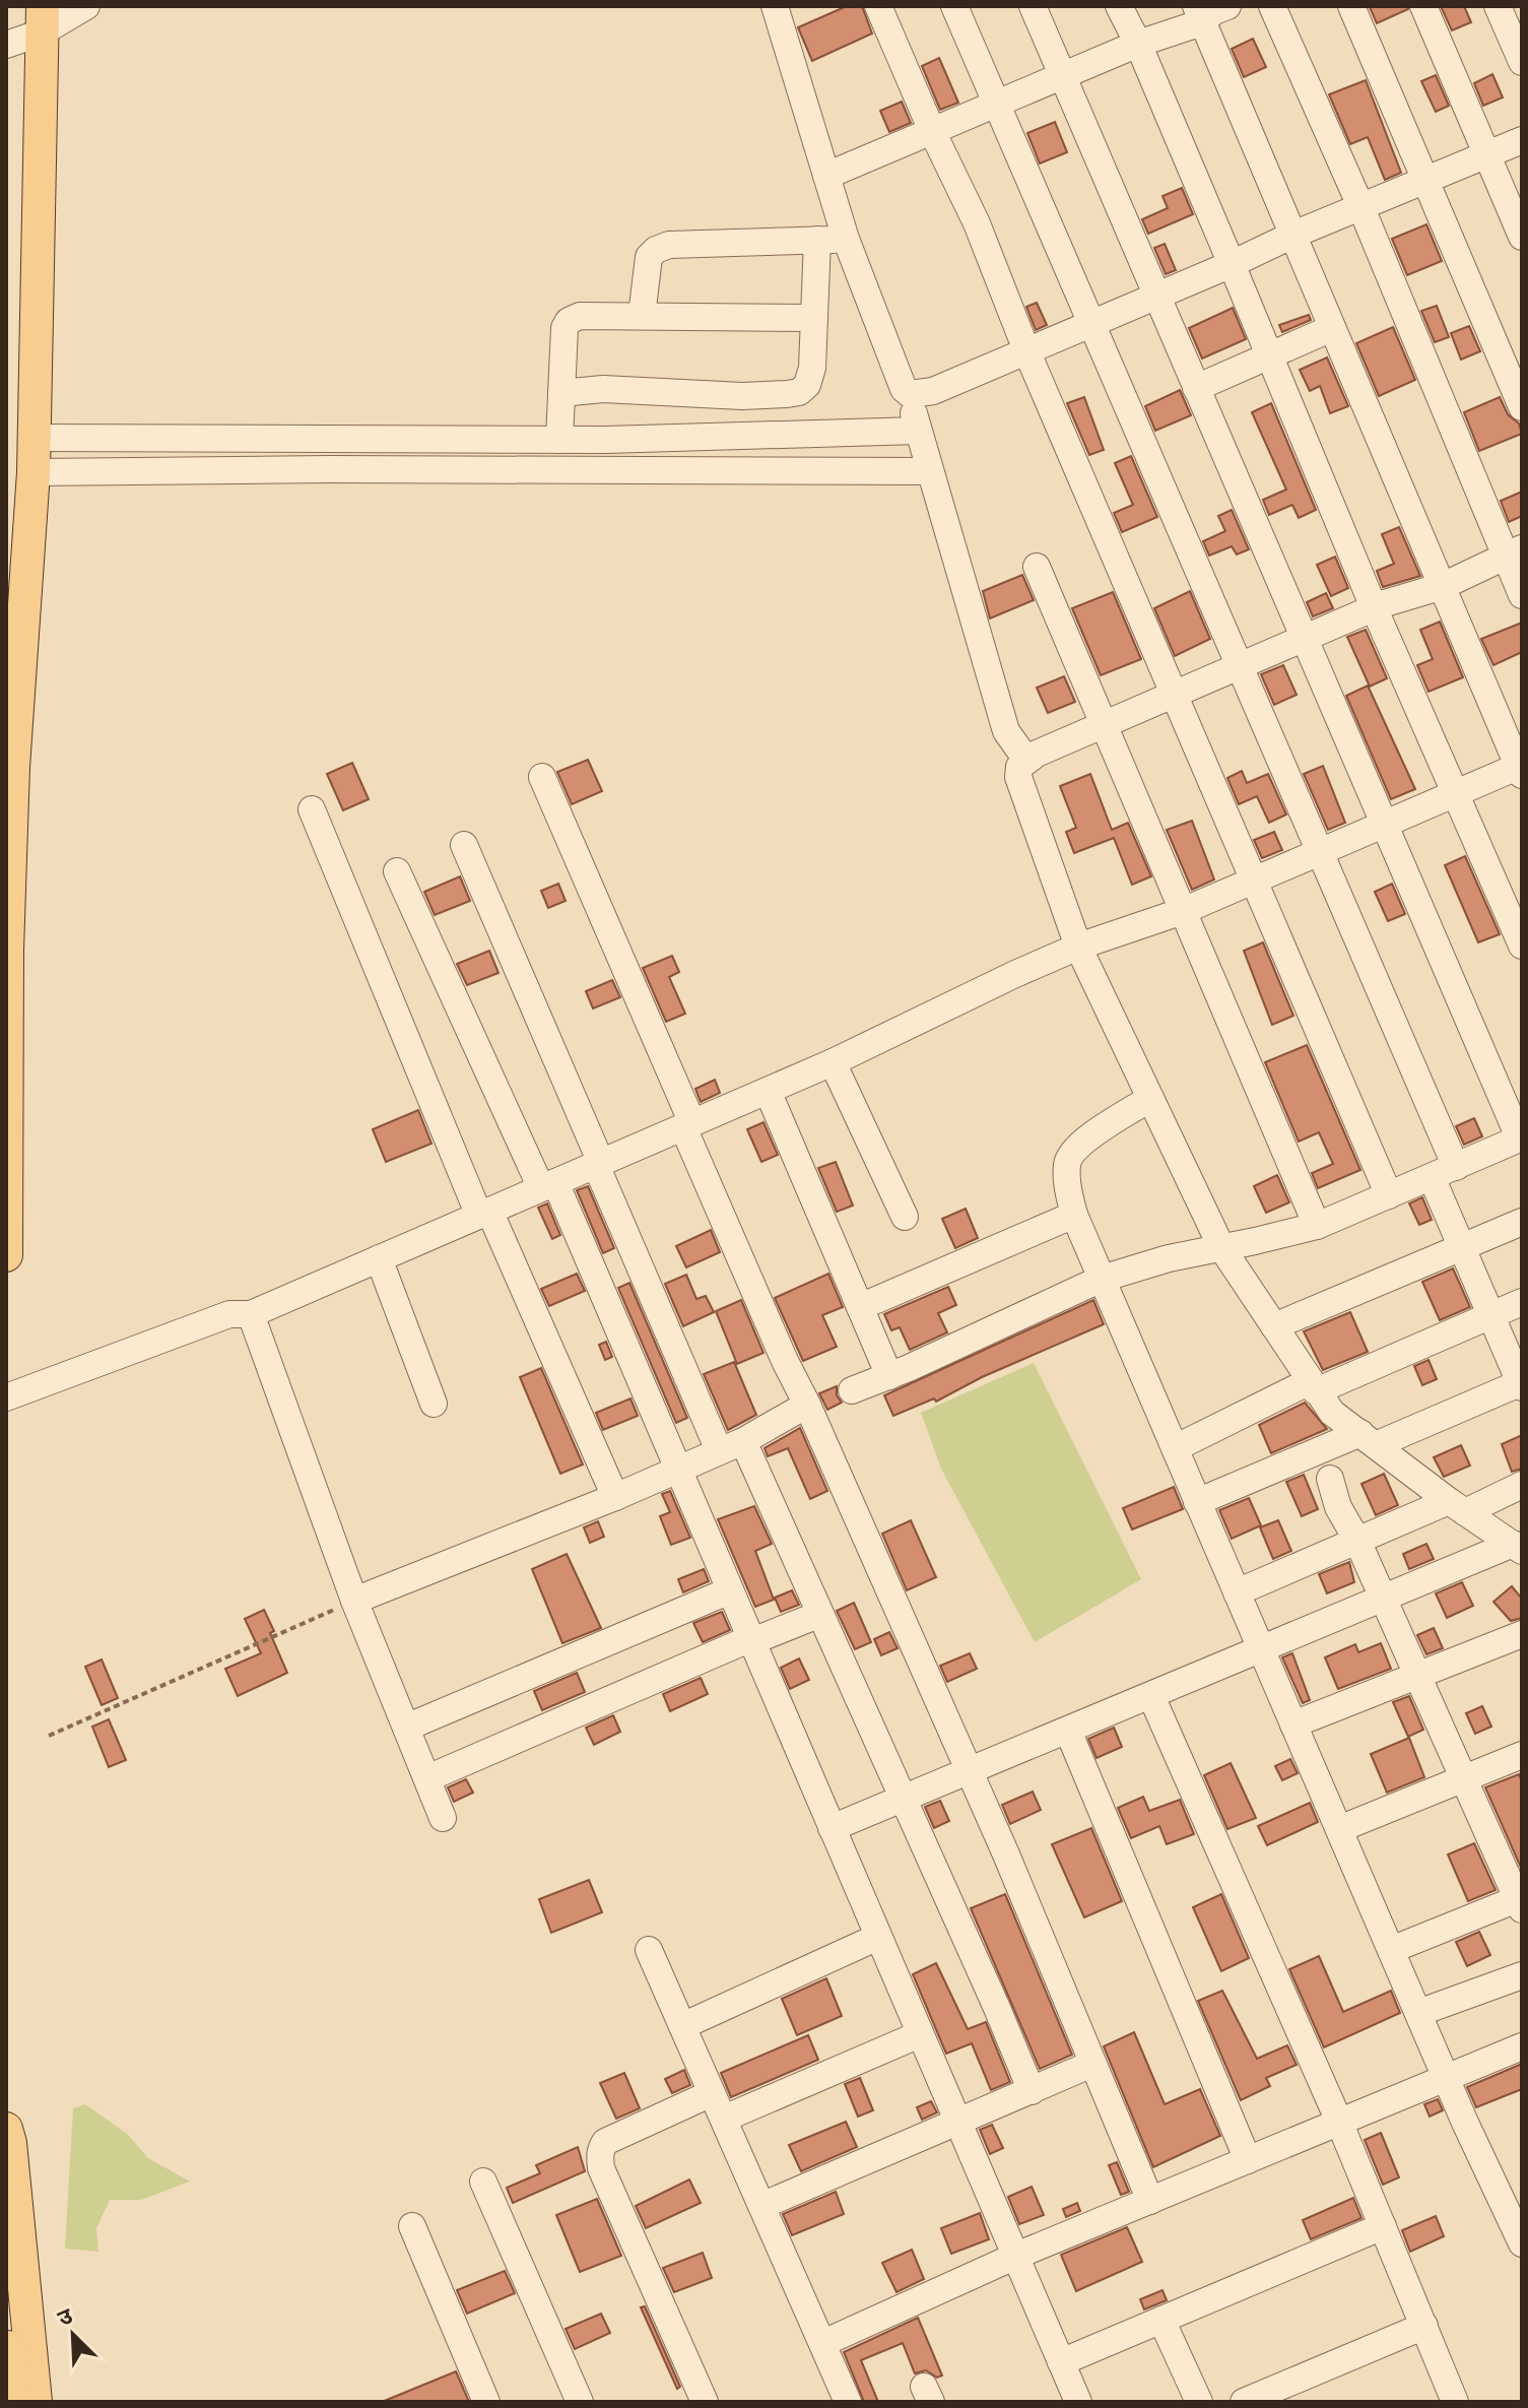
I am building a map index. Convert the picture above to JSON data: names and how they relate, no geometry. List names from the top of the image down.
{
  "north": "top left"
}
